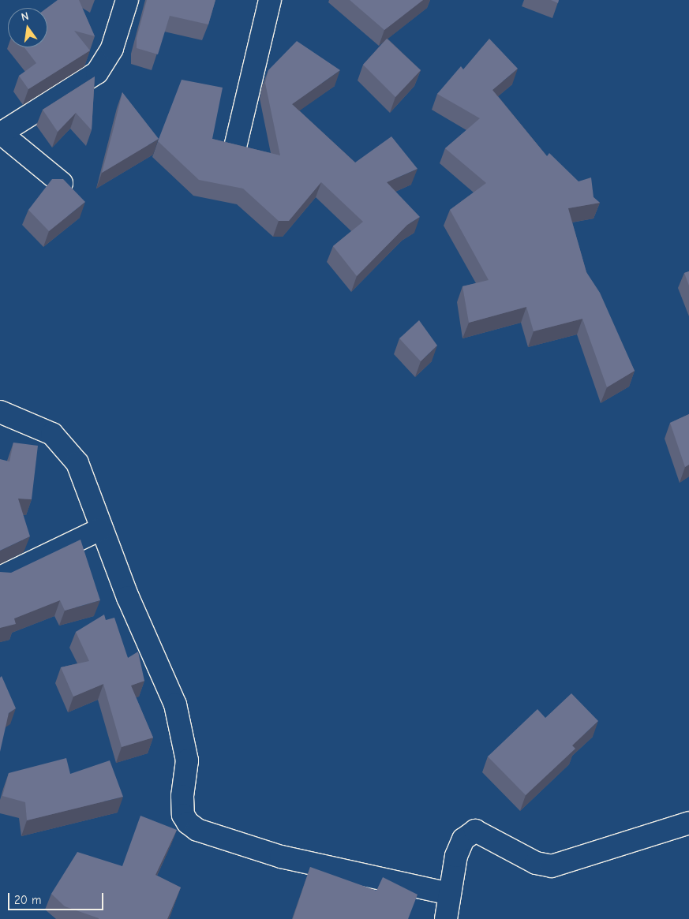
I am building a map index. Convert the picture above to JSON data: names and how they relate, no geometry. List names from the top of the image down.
{
  "scale_bar": "20 m",
  "north": "top"
}
